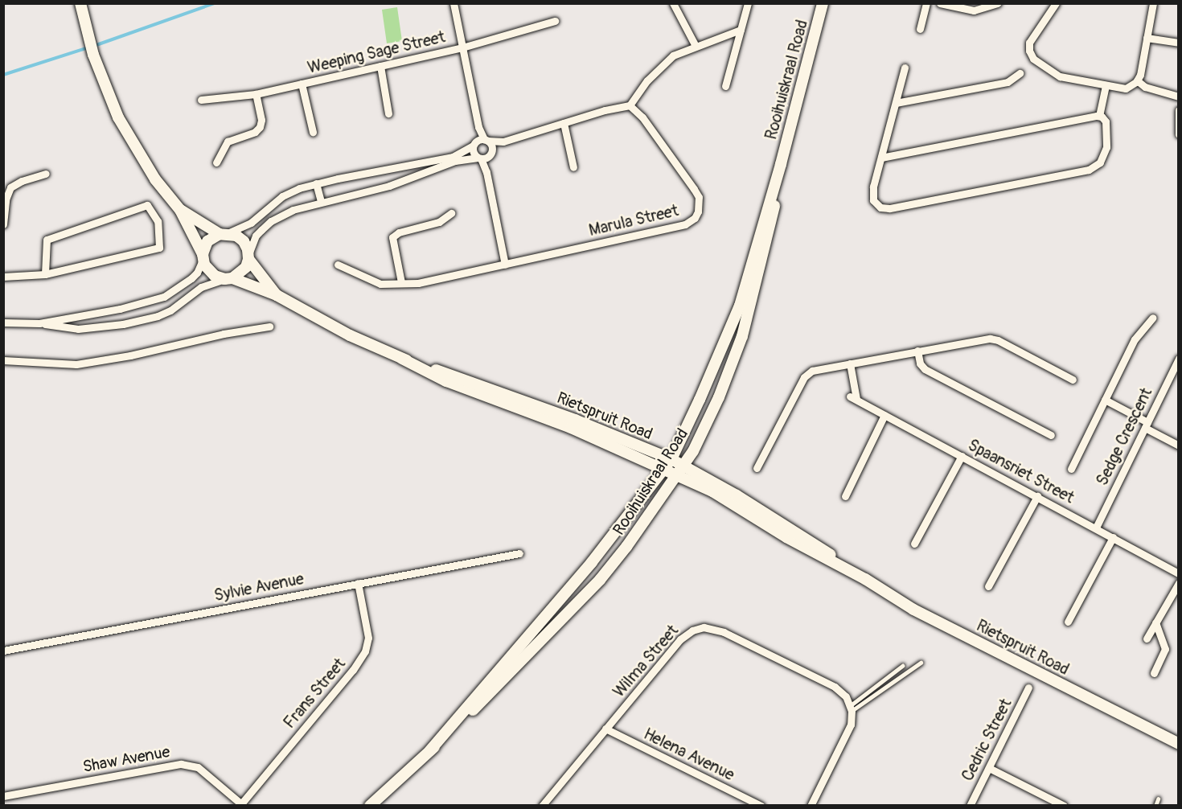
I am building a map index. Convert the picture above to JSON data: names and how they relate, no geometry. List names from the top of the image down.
{
  "streets": {
    "street": [
      "Weeping Sage Street",
      "Rooihuiskraal Road",
      "Marula Street",
      "Rietspruit Road",
      "Sedge Crescent",
      "Spaansriet Street",
      "Sylvie Avenue",
      "Wilma Street",
      "Frans Street",
      "Cedric Street",
      "Helena Avenue",
      "Shaw Avenue"
    ]
  },
  "crossings": [
    ["Rooihuiskraal Road", "Rietspruit Road"],
    ["Sedge Crescent", "Spaansriet Street"],
    ["Sylvie Avenue", "Frans Street"],
    ["Wilma Street", "Helena Avenue"],
    ["Frans Street", "Shaw Avenue"]
  ]
}
